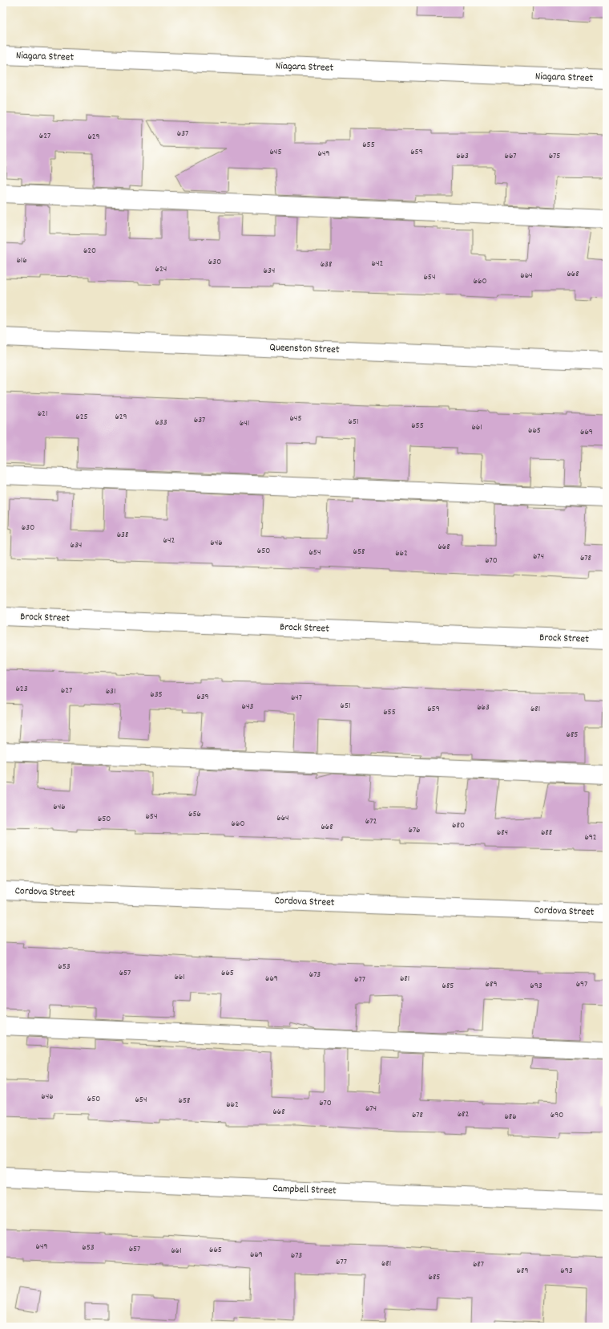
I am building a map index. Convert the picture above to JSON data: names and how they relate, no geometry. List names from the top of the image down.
{
  "streets": {
    "street": [
      "Niagara Street",
      "Queenston Street",
      "Brock Street",
      "Cordova Street",
      "Campbell Street"
    ]
  },
  "house_numbers": [
    "637",
    "627",
    "629",
    "655",
    "645",
    "659",
    "649",
    "663",
    "667",
    "675",
    "620",
    "616",
    "630",
    "642",
    "638",
    "624",
    "634",
    "668",
    "664",
    "654",
    "660",
    "621",
    "625",
    "629",
    "645",
    "637",
    "651",
    "633",
    "641",
    "655",
    "661",
    "665",
    "669",
    "630",
    "638",
    "642",
    "646",
    "634",
    "668",
    "650",
    "658",
    "654",
    "662",
    "674",
    "678",
    "670",
    "623",
    "627",
    "631",
    "635",
    "639",
    "647",
    "651",
    "643",
    "663",
    "659",
    "681",
    "655",
    "685",
    "646",
    "656",
    "654",
    "664",
    "650",
    "672",
    "660",
    "680",
    "668",
    "676",
    "684",
    "688",
    "692",
    "653",
    "657",
    "665",
    "673",
    "661",
    "669",
    "681",
    "677",
    "689",
    "697",
    "685",
    "693",
    "646",
    "650",
    "654",
    "658",
    "670",
    "662",
    "674",
    "668",
    "682",
    "678",
    "690",
    "686",
    "649",
    "653",
    "657",
    "665",
    "661",
    "669",
    "673",
    "677",
    "681",
    "687",
    "689",
    "693",
    "685"
  ]
}
